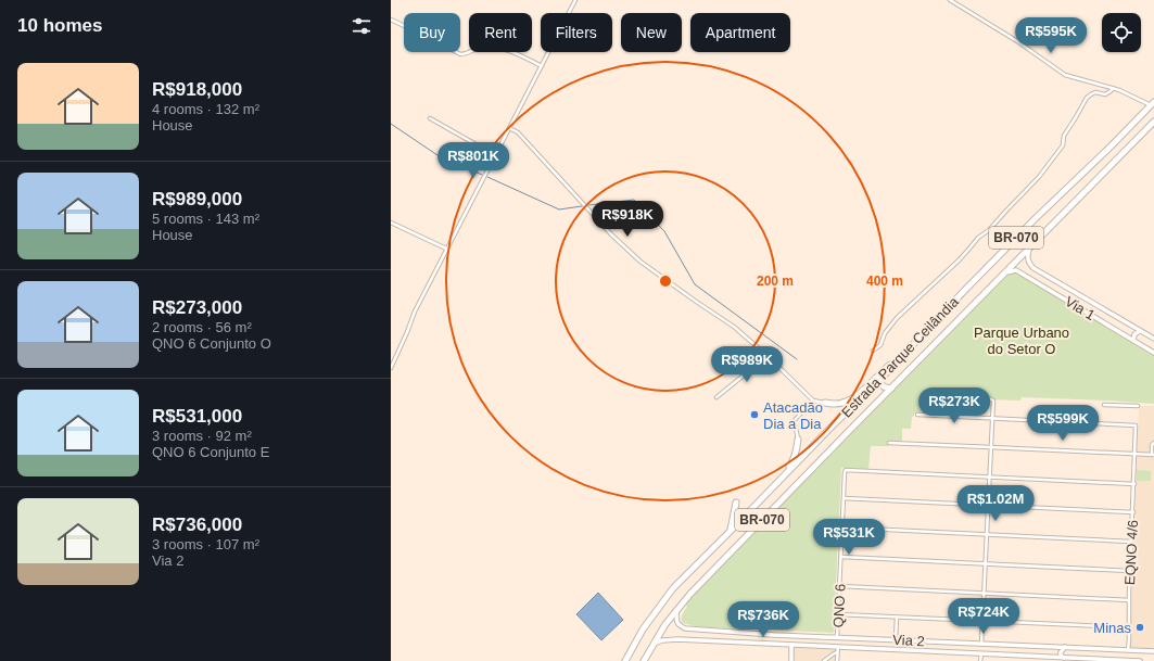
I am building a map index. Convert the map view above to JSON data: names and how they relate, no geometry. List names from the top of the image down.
{
  "streets": {
    "highway": ["BR-070", "Estrada Parque Ceilândia"],
    "main road": ["Via 1", "Via 2"],
    "street": ["EQNO 4/6", "QNO 6"]
  },
  "crossings": [
    ["Via 1", "Estrada Parque Ceilândia"],
    ["Estrada Parque Ceilândia", "Via 2"],
    ["EQNO 4/6", "Via 2"],
    ["QNO 6", "Via 2"]
  ],
  "parks": ["Parque Urbano do Setor O"],
  "places": ["Atacadão Dia a Dia", "Minas"],
  "page": {
    "heading": "10 homes",
    "chip": [
      "Buy",
      "Rent",
      "Filters",
      "New",
      "Apartment"
    ],
    "price": [
      "R$595K",
      "R$801K",
      "R$918K",
      "R$989K",
      "R$273K",
      "R$599K",
      "R$1.02M",
      "R$531K",
      "R$724K",
      "R$736K"
    ],
    "list": [
      {
        "name": "R$918,000",
        "note": "4 rooms · 132 m² · House"
      },
      {
        "name": "R$989,000",
        "note": "5 rooms · 143 m² · House"
      },
      {
        "name": "R$273,000",
        "note": "2 rooms · 56 m² · QNO 6 Conjunto O"
      },
      {
        "name": "R$531,000",
        "note": "3 rooms · 92 m² · QNO 6 Conjunto E"
      },
      {
        "name": "R$736,000",
        "note": "3 rooms · 107 m² · Via 2"
      }
    ]
  },
  "rings": ["200 m", "400 m"]
}
